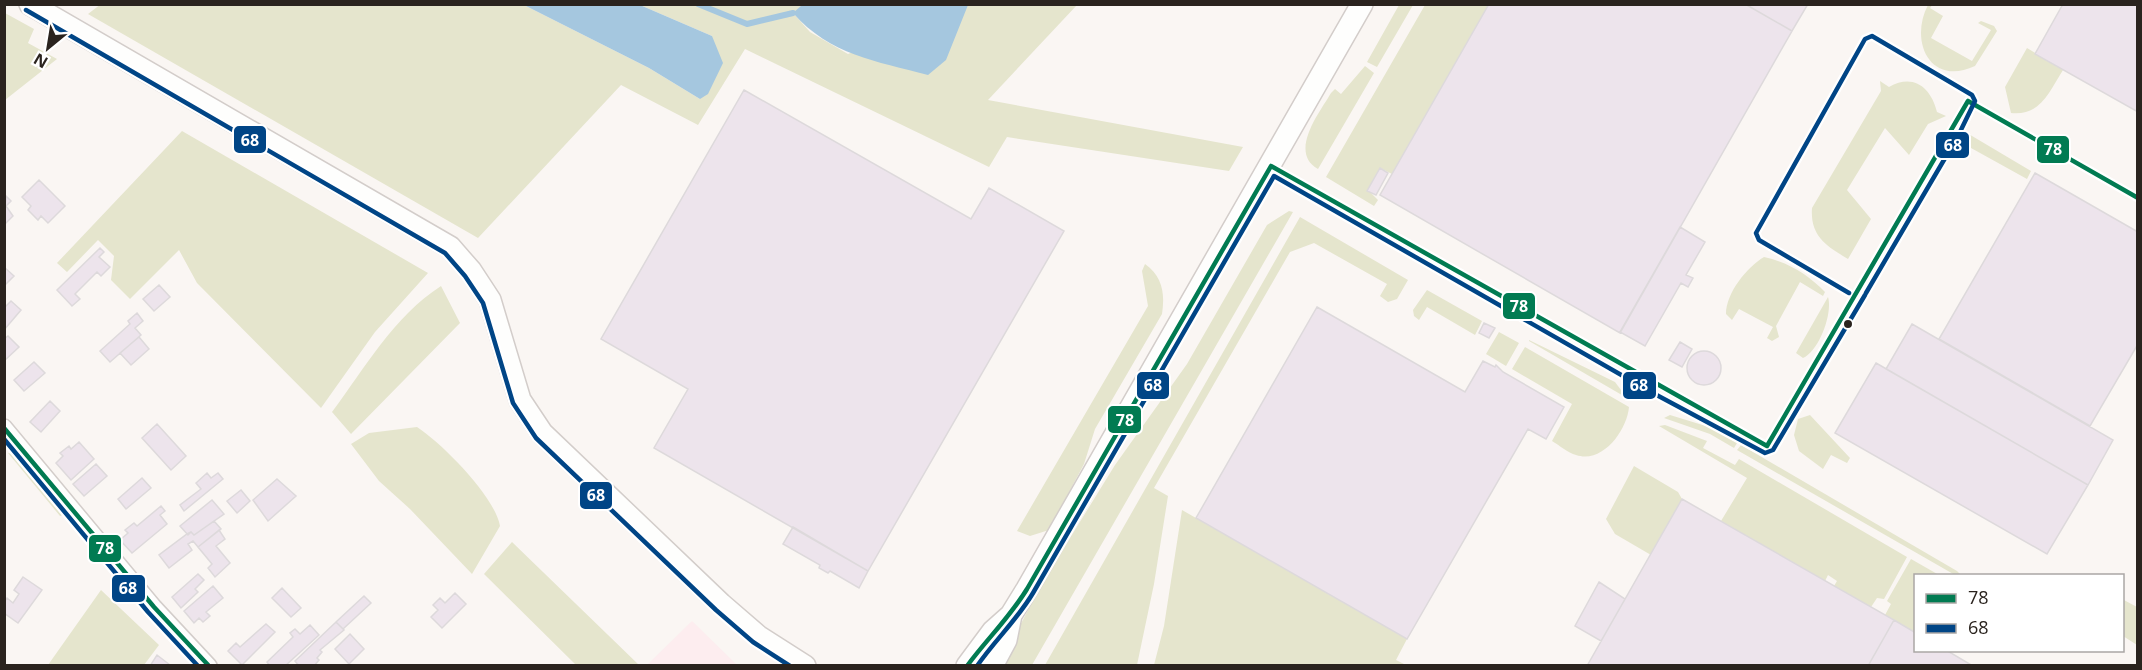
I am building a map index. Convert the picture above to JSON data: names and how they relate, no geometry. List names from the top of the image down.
{
  "lines": ["transit line 68", "transit line 78"],
  "legend": ["78", "68"],
  "north": "bottom left"
}
